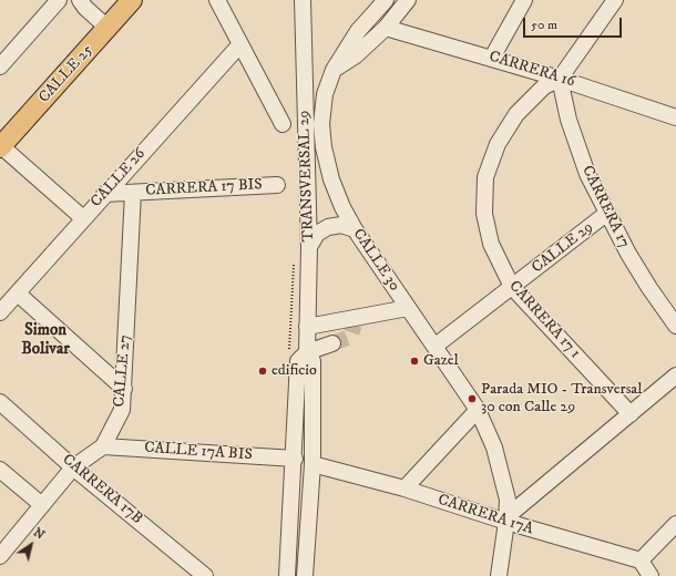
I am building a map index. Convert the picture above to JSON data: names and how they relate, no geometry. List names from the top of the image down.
{
  "streets": {
    "main road": ["CALLE 25"],
    "street": [
      "CARRERA 16",
      "TRANSVERSAL 29",
      "CALLE 26",
      "CARRERA 17 BIS",
      "CARRERA 17",
      "CALLE 29",
      "CALLE 30",
      "CARRERA 17 1",
      "CALLE 27",
      "CALLE 17A BIS",
      "CARRERA 17B",
      "CARRERA 17A"
    ]
  },
  "crossings": [
    ["CARRERA 16", "CARRERA 17"],
    ["CARRERA 16", "CARRERA 17 1"],
    ["TRANSVERSAL 29", "CALLE 17A BIS"],
    ["TRANSVERSAL 29", "CARRERA 17A"],
    ["CALLE 26", "CARRERA 17 BIS"],
    ["CARRERA 17 BIS", "CALLE 27"],
    ["CARRERA 17", "CALLE 29"],
    ["CARRERA 17", "CARRERA 17 1"],
    ["CALLE 29", "CALLE 30"],
    ["CALLE 29", "CARRERA 17 1"],
    ["CALLE 30", "CARRERA 17A"],
    ["CALLE 27", "CALLE 17A BIS"],
    ["CALLE 27", "CARRERA 17B"]
  ],
  "districts": ["Simon Bolivar"],
  "places": ["Gazel", "edificio", "Parada MIO - Transversal 30 con Calle 29"],
  "scale_bar": "50 m",
  "north": "top right"
}
